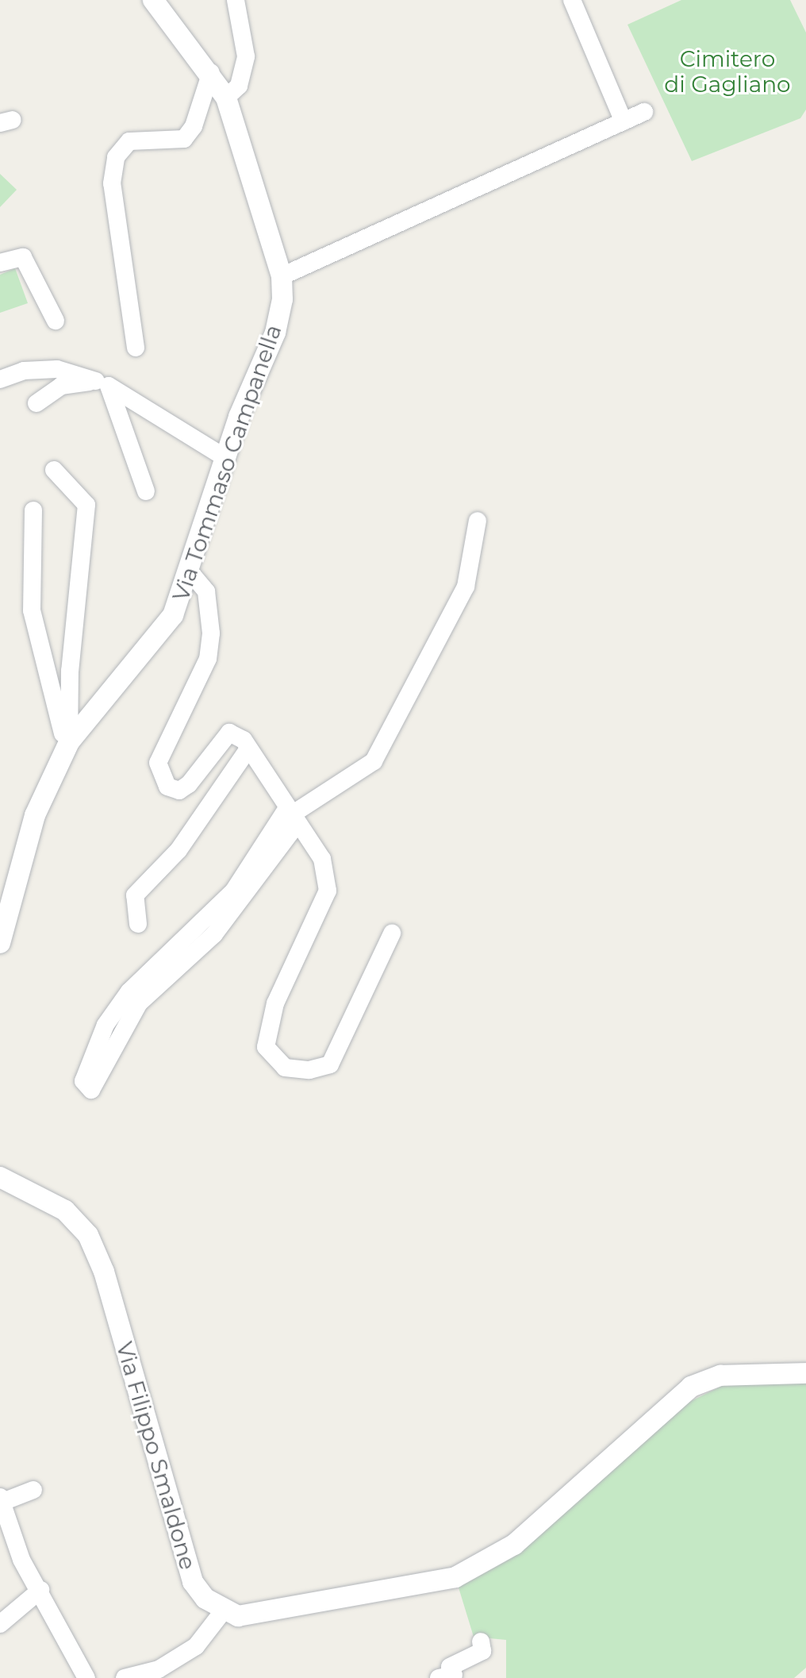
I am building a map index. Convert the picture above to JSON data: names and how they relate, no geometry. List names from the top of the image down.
{
  "streets": {
    "street": ["Via Tommaso Campanella", "Via Filippo Smaldone"]
  },
  "parks": ["Cimitero di Gagliano"]
}
